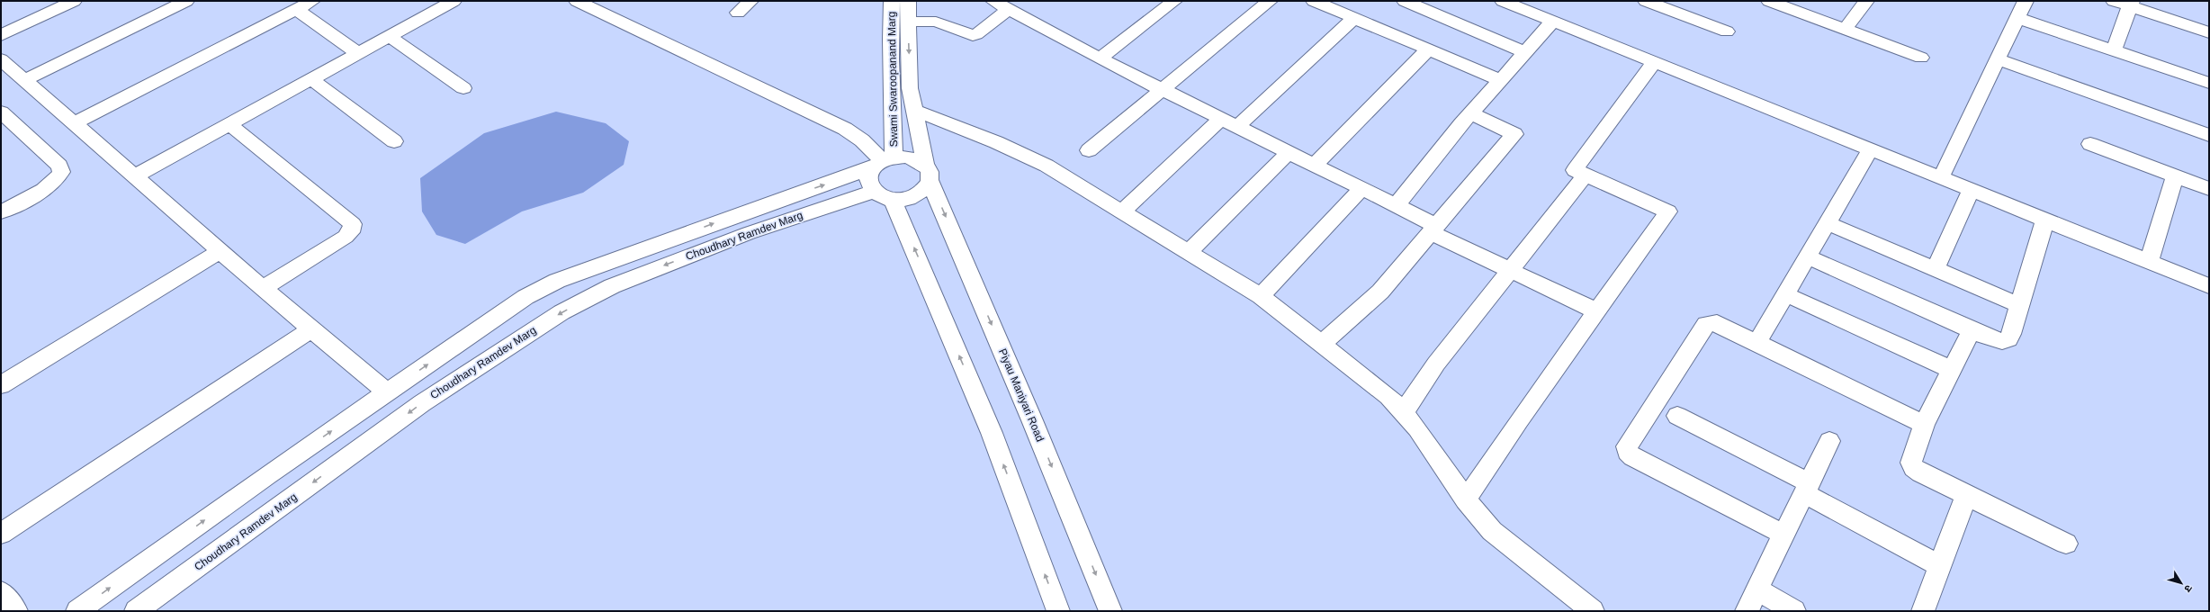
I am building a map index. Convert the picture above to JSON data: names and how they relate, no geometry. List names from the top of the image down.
{
  "streets": {
    "street": ["Swami Swaroopanand Marg", "Choudhary Ramdev Marg", "Piyau Maniyari Road"]
  },
  "crossings": [
    ["Swami Swaroopanand Marg", "Choudhary Ramdev Marg"],
    ["Swami Swaroopanand Marg", "Piyau Maniyari Road"],
    ["Choudhary Ramdev Marg", "Piyau Maniyari Road"]
  ],
  "north": "bottom right"
}
